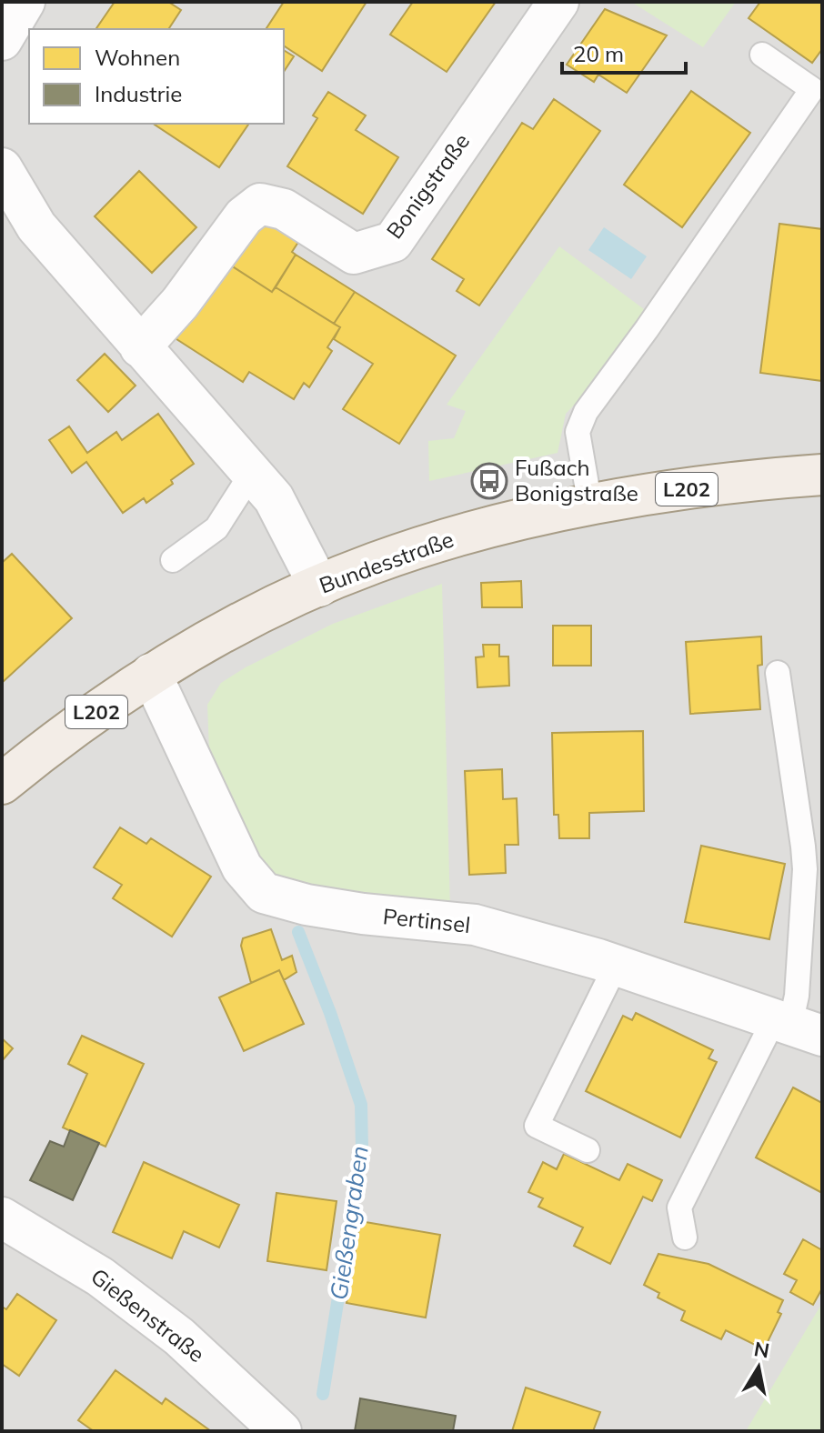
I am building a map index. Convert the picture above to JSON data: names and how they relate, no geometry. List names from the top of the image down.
{
  "streets": {
    "main road": ["L202", "Bundesstraße"],
    "street": ["Bonigstraße", "Pertinsel", "Gießenstraße"]
  },
  "crossings": [
    ["Bundesstraße", "Pertinsel"]
  ],
  "water": ["Gießengraben"],
  "places": {
    "bus stop": ["Fußach Bonigstraße"]
  },
  "legend": ["Wohnen", "Industrie"],
  "scale_bar": "20 m",
  "north": "top"
}
